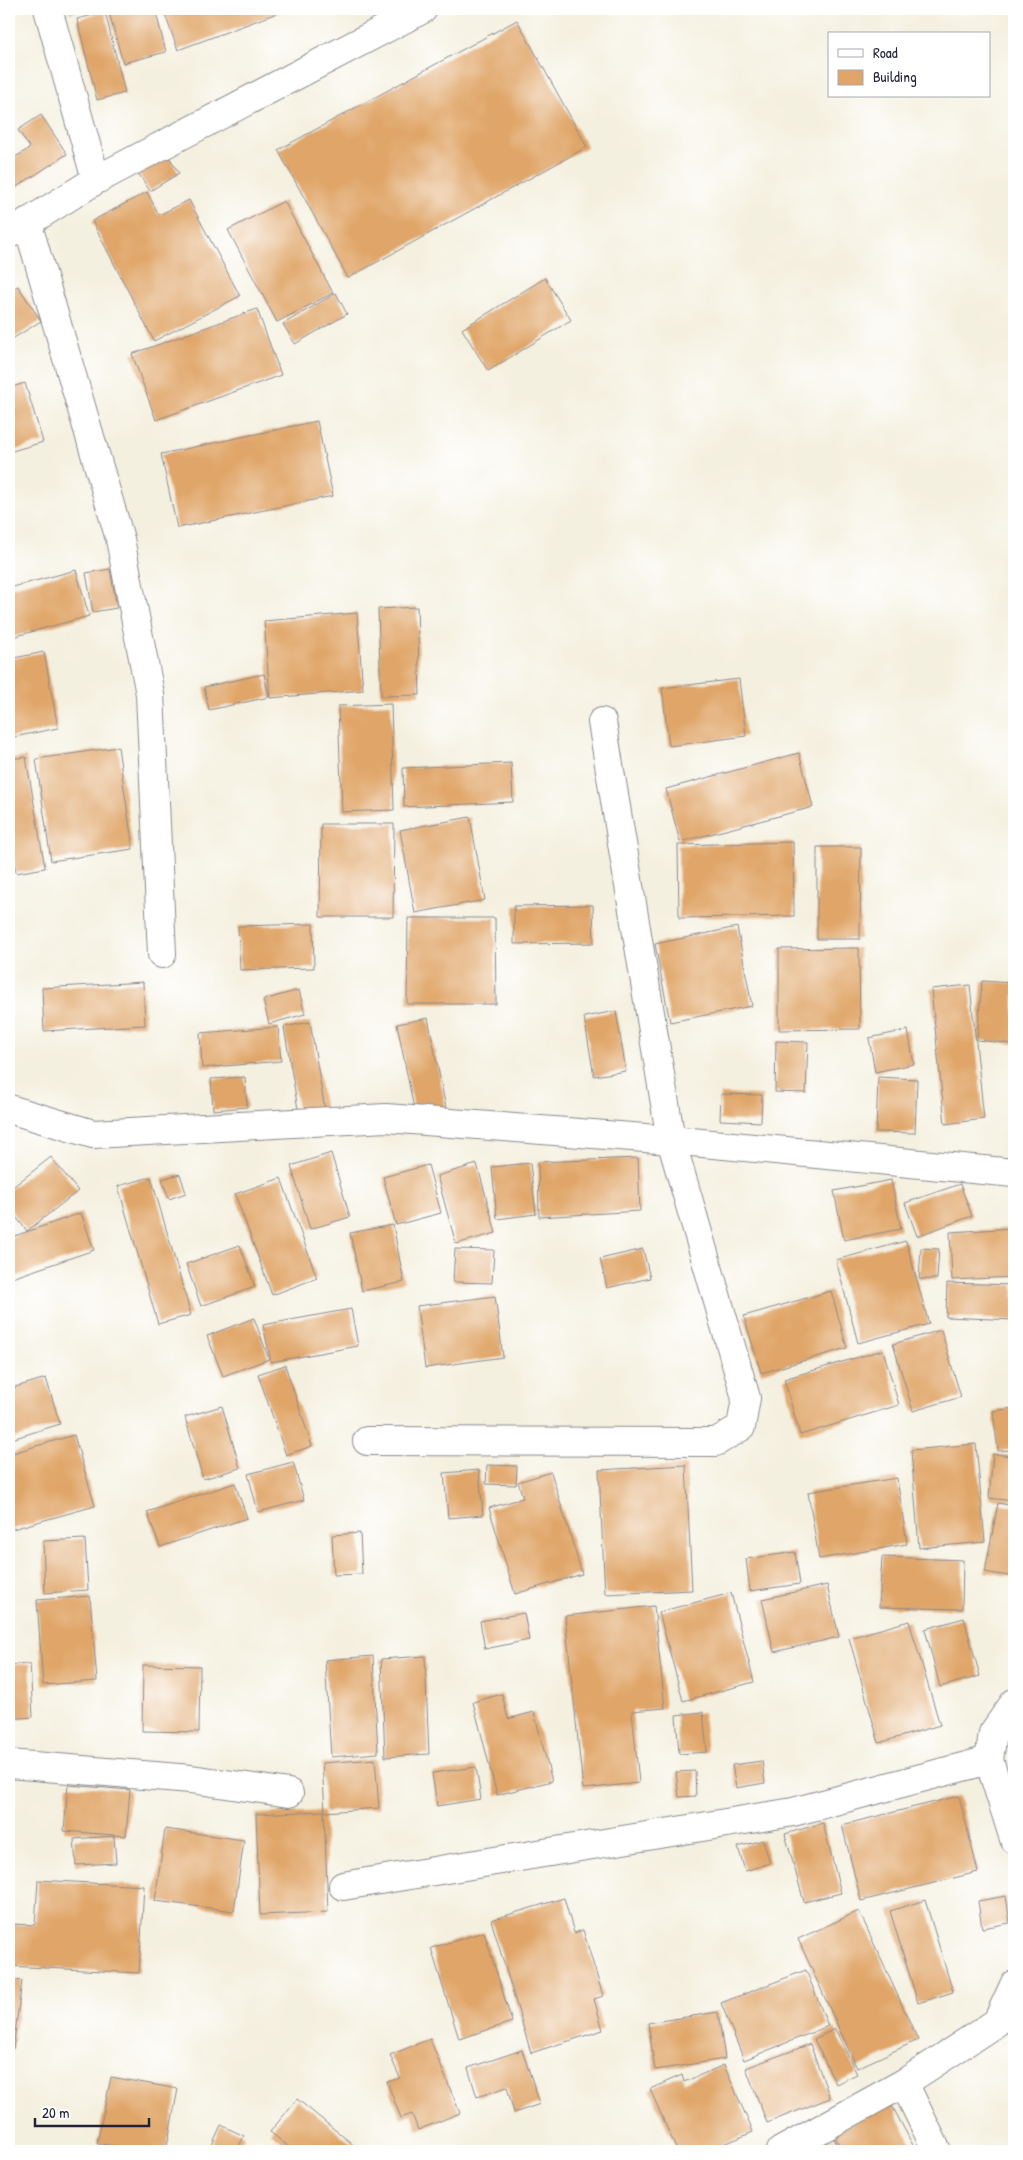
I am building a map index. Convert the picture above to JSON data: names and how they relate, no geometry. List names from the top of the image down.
{
  "legend": ["Road", "Building"],
  "scale_bar": "20 m"
}
